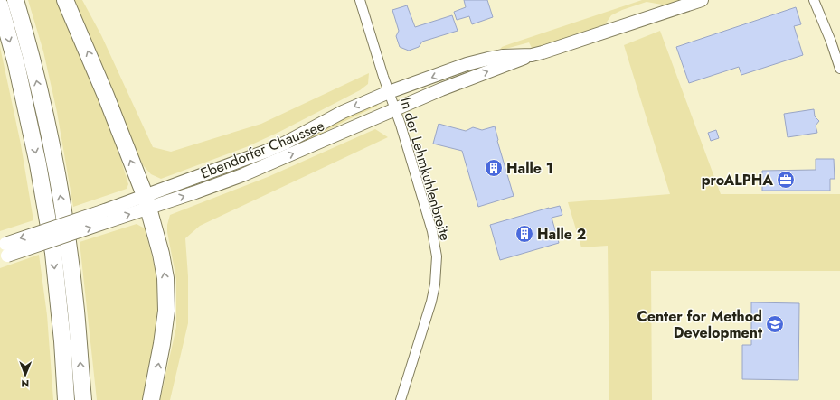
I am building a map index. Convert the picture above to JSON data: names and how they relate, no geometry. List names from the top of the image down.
{
  "streets": {
    "main road": ["Ebendorfer Chaussee"],
    "street": ["In der Lehmkuhlenbreite"]
  },
  "crossings": [
    ["Ebendorfer Chaussee", "In der Lehmkuhlenbreite"]
  ],
  "places": {
    "building": ["Halle 1", "Halle 2"],
    "office": ["proALPHA"],
    "school or university": ["Center for Method Development"]
  },
  "north": "bottom"
}
